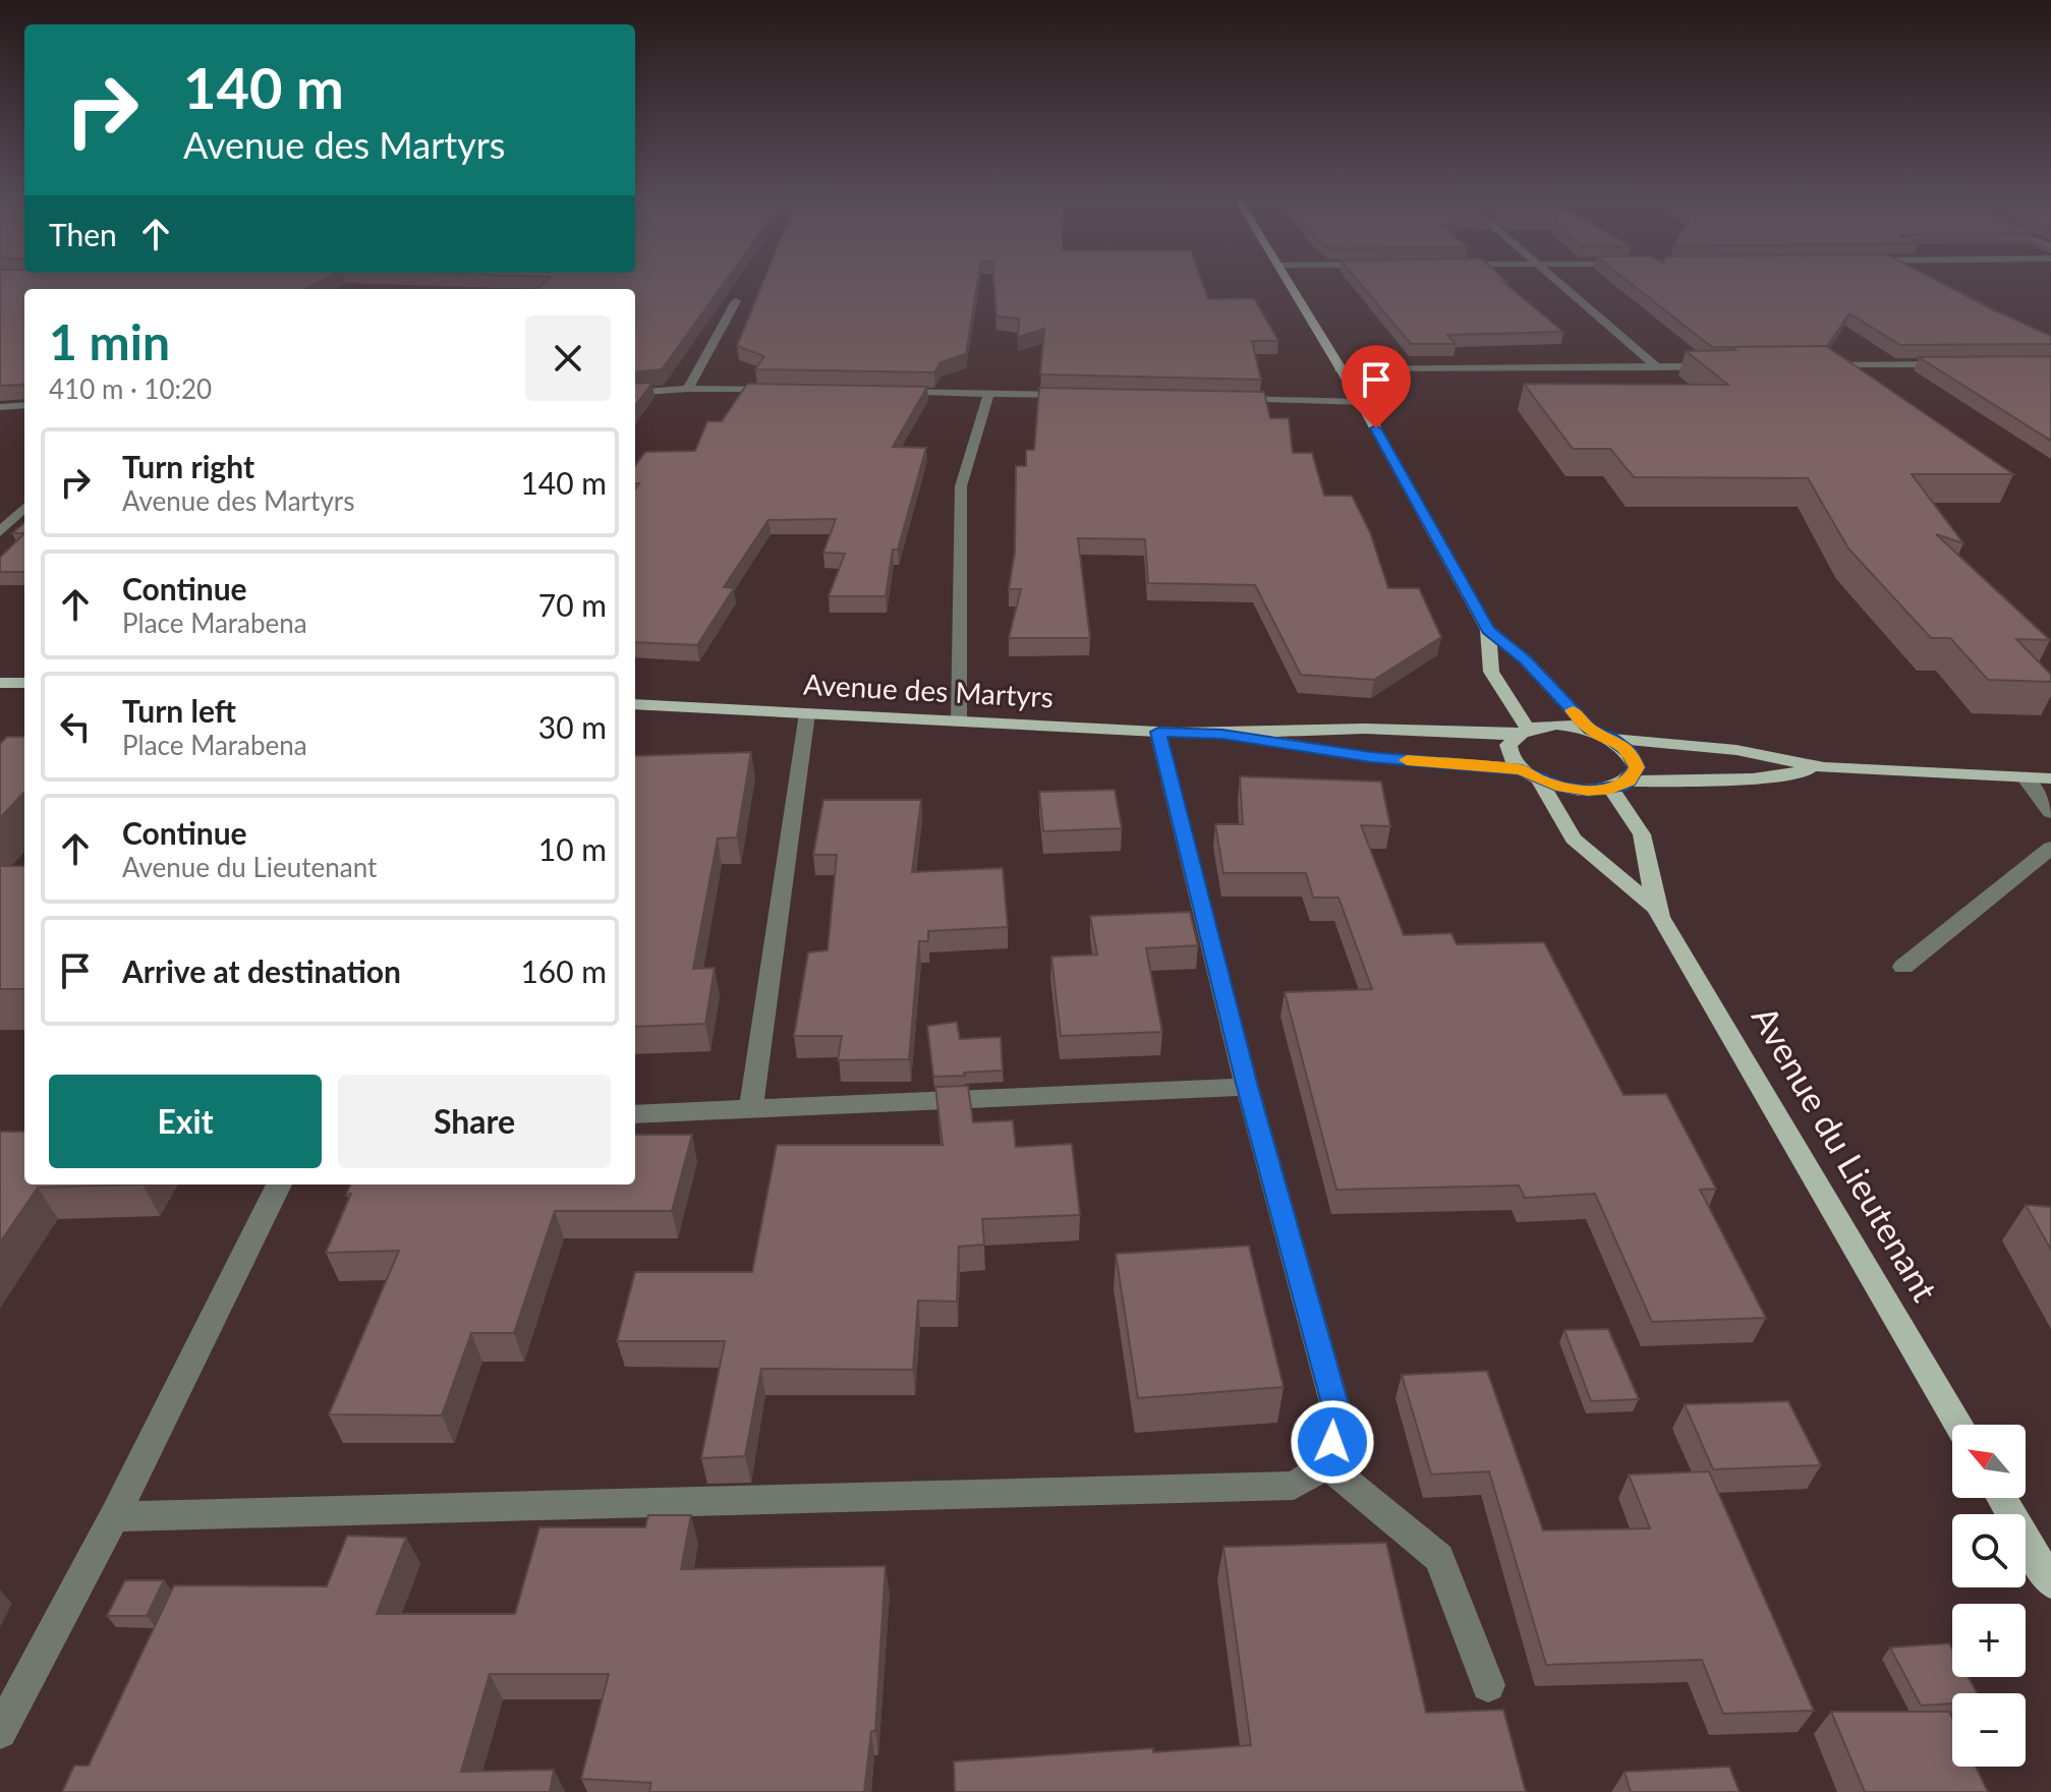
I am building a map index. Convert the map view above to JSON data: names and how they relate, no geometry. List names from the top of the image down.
{
  "streets": {
    "main road": ["Avenue des Martyrs", "Avenue du Lieutenant"]
  },
  "crossings": [
    ["Avenue des Martyrs", "Avenue du Lieutenant"]
  ],
  "north": "top left",
  "page": {
    "turn": ["140 m", "Avenue des Martyrs"],
    "then": "Then",
    "heading": ["1 min", "410 m · 10:20"],
    "list": [
      {
        "name": "Turn right",
        "note": "Avenue des Martyrs",
        "value": "140 m"
      },
      {
        "name": "Continue",
        "note": "Place Marabena",
        "value": "70 m"
      },
      {
        "name": "Turn left",
        "note": "Place Marabena",
        "value": "30 m"
      },
      {
        "name": "Continue",
        "note": "Avenue du Lieutenant",
        "value": "10 m"
      },
      {
        "name": "Arrive at destination",
        "value": "160 m"
      }
    ],
    "buttons": ["Exit", "Share"],
    "map_buttons": ["+", "−"]
  }
}
